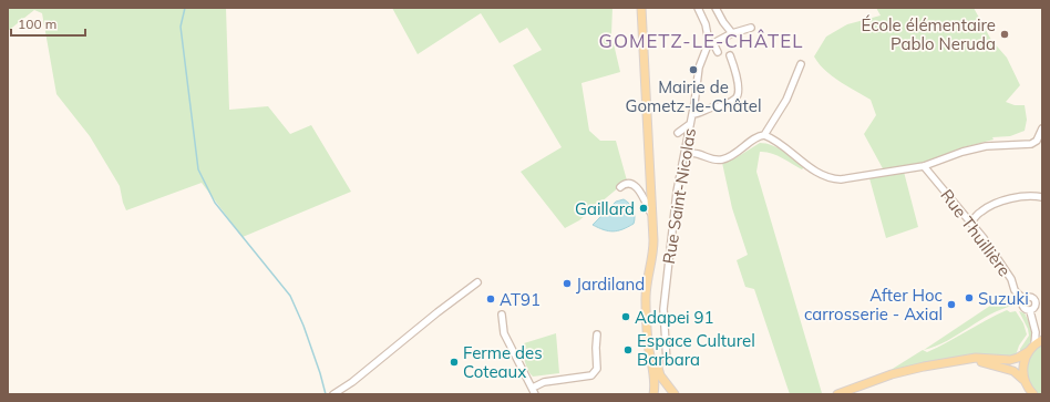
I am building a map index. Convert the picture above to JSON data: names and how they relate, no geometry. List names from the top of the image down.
{
  "streets": {
    "street": ["Rue Saint-Nicolas", "Rue Thuillière"]
  },
  "districts": ["GOMETZ-LE-CHÂTEL"],
  "places": [
    "École élémentaire Pablo Neruda",
    "Mairie de Gometz-le-Châtel",
    "Gaillard",
    "Jardiland",
    "Suzuki",
    "AT91",
    "After Hoc carrosserie - Axial",
    "Adapei 91",
    "Espace Culturel Barbara",
    "Ferme des Coteaux"
  ],
  "scale_bar": "100 m"
}
